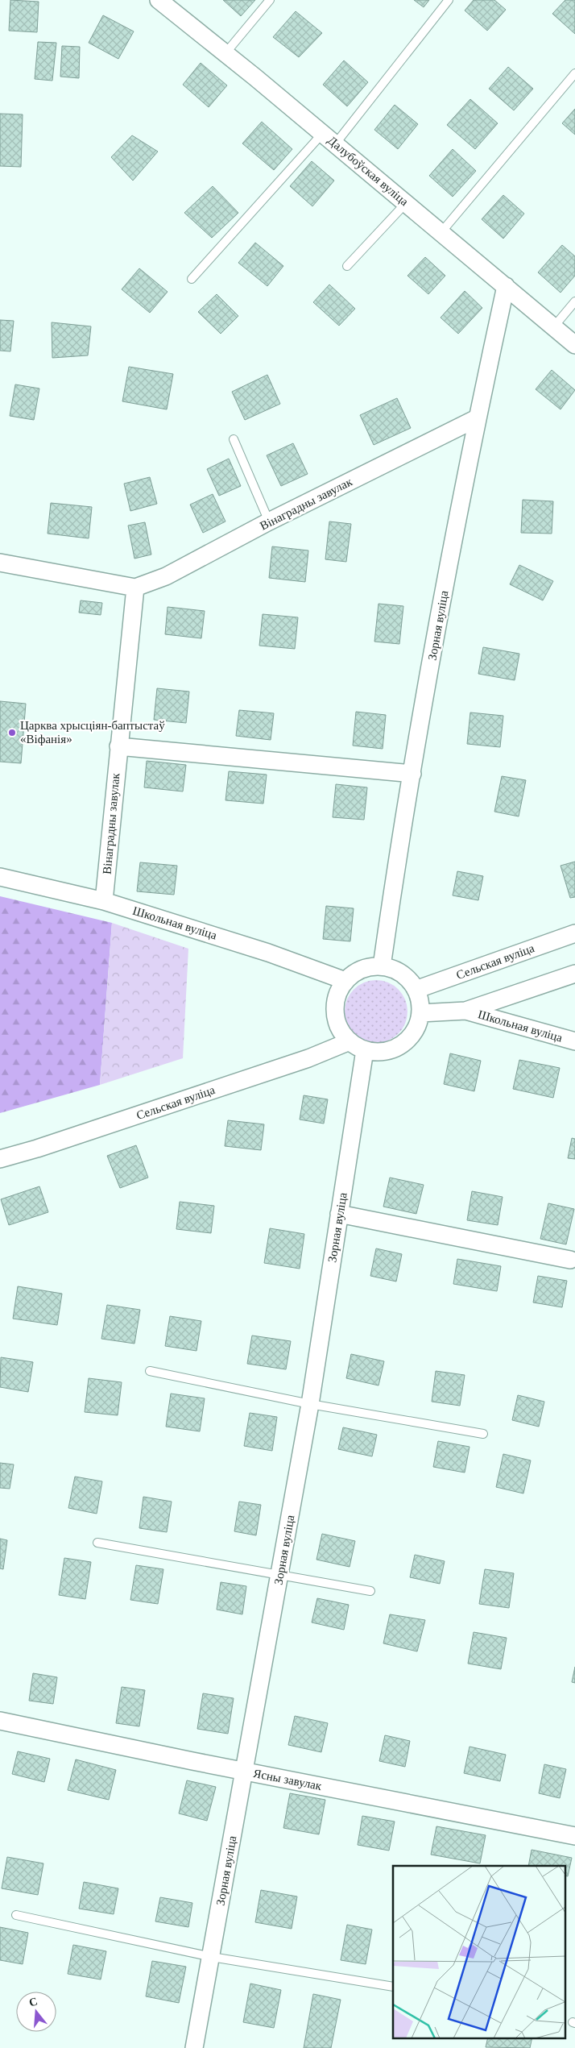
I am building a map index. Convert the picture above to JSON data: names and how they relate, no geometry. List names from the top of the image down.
{
  "streets": {
    "street": [
      "Далубоўская вуліца",
      "Вінаградны завулак",
      "Зорная вуліца",
      "Школьная вуліца",
      "Сельская вуліца",
      "Ясны завулак"
    ]
  },
  "crossings": [
    ["Далубоўская вуліца", "Зорная вуліца"],
    ["Вінаградны завулак", "Зорная вуліца"],
    ["Вінаградны завулак", "Школьная вуліца"],
    ["Зорная вуліца", "Школьная вуліца"],
    ["Зорная вуліца", "Сельская вуліца"],
    ["Зорная вуліца", "Ясны завулак"],
    ["Школьная вуліца", "Сельская вуліца"]
  ],
  "places": ["Царква хрысціян-баптыстаў «Віфанія»"],
  "north": "top"
}
